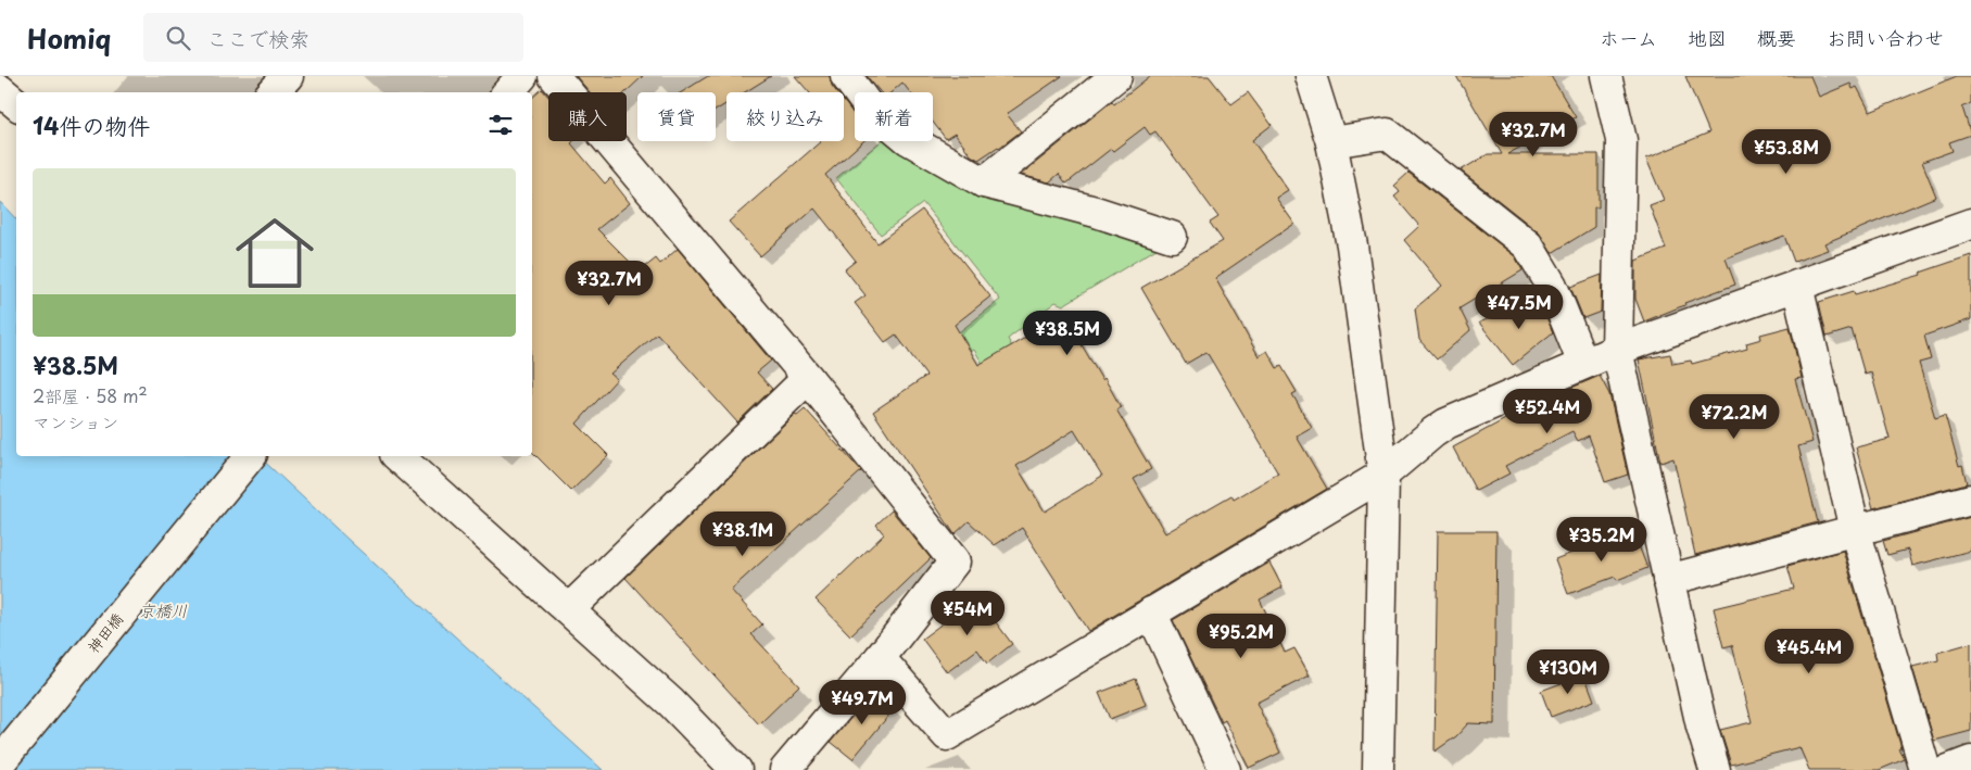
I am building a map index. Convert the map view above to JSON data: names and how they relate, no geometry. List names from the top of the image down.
{
  "streets": {
    "street": ["神田橋"]
  },
  "water": ["京橋川"],
  "page": {
    "header": "Homiq",
    "search": "ここで検索",
    "nav": [
      "ホーム",
      "地図",
      "概要",
      "お問い合わせ"
    ],
    "chip": [
      "購入",
      "賃貸",
      "絞り込み",
      "新着"
    ],
    "heading": "14件の物件",
    "price": [
      "¥32.7M",
      "¥53.8M",
      "¥32.7M",
      "¥47.5M",
      "¥38.5M",
      "¥52.4M",
      "¥72.2M",
      "¥38.1M",
      "¥35.2M",
      "¥54M",
      "¥95.2M",
      "¥45.4M",
      "¥130M",
      "¥49.7M"
    ],
    "list": [
      {
        "name": "¥38.5M",
        "note": "2部屋 · 58 m² · マンション"
      }
    ]
  }
}
